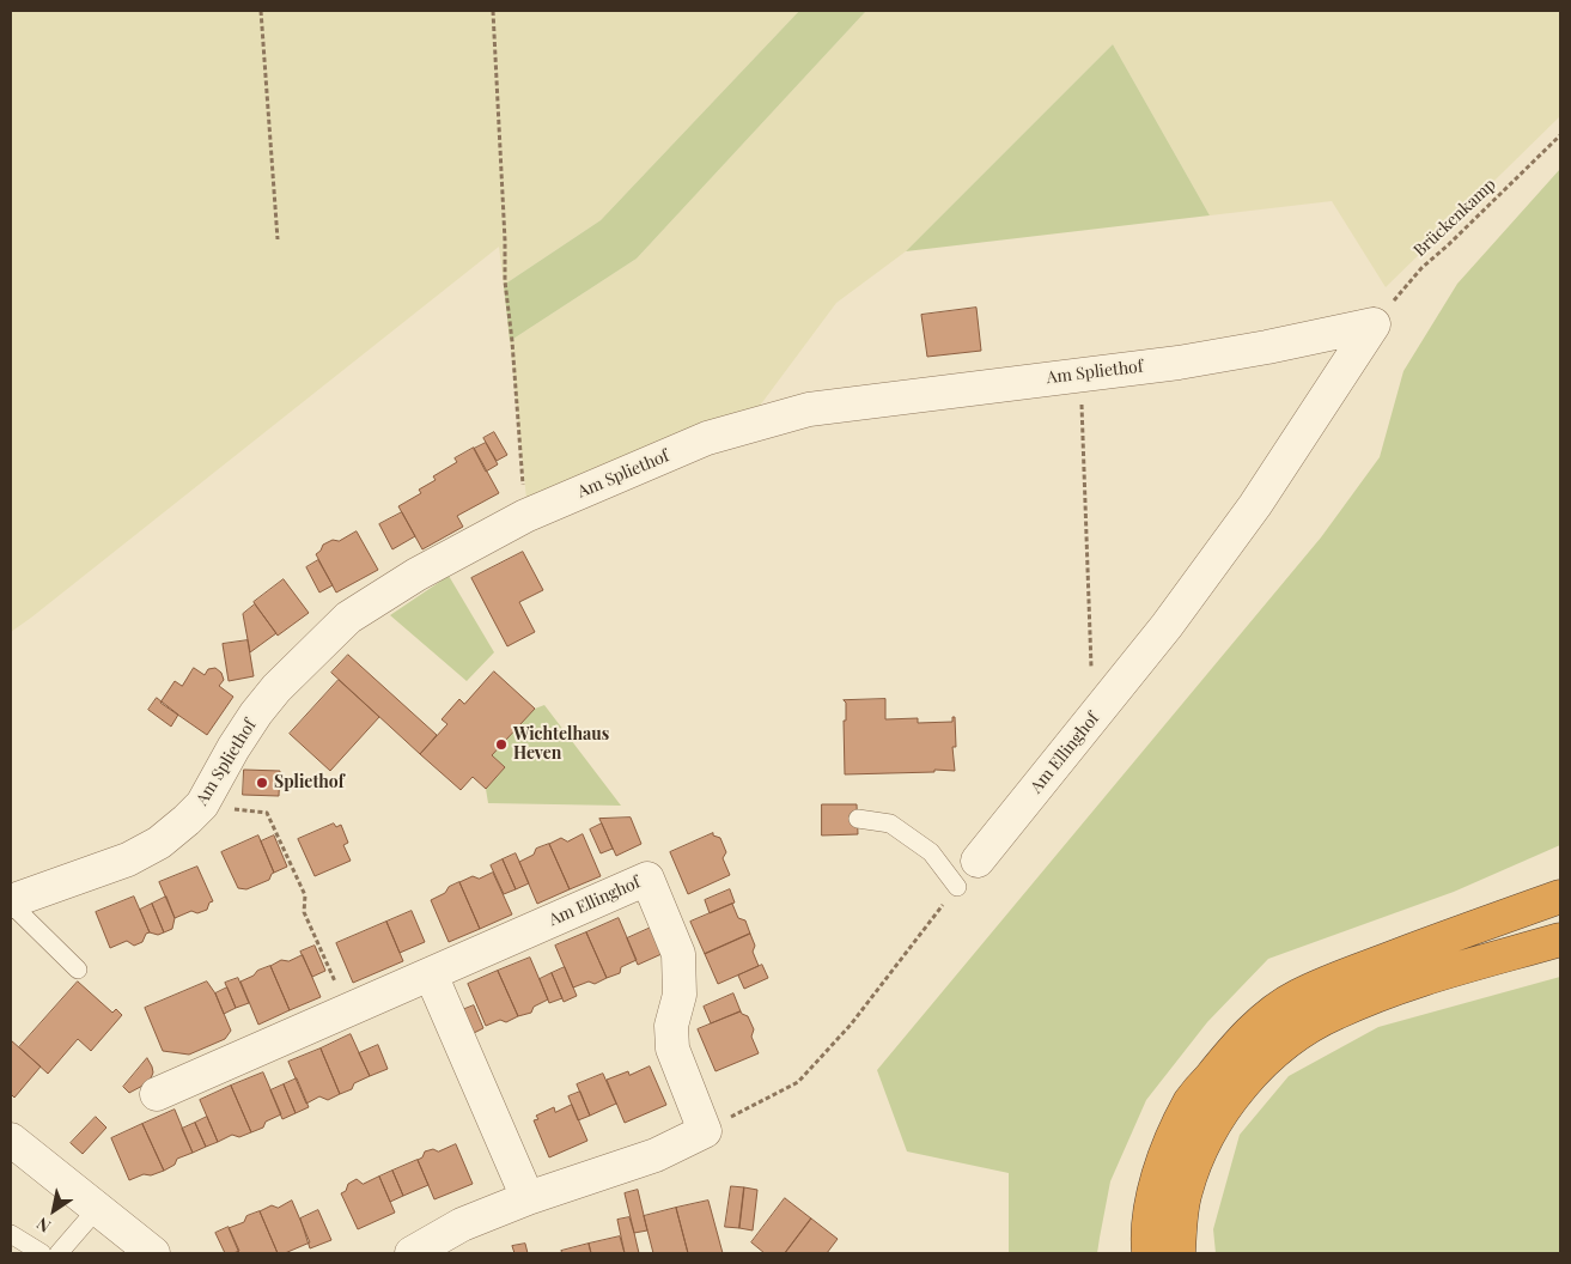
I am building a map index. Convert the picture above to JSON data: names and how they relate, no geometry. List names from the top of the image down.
{
  "streets": {
    "street": ["Am Spliethof", "Am Ellinghof"],
    "path": ["Brückenkamp"]
  },
  "crossings": [
    ["Brückenkamp", "Am Spliethof"],
    ["Brückenkamp", "Am Ellinghof"],
    ["Am Spliethof", "Am Ellinghof"]
  ],
  "places": ["Wichtelhaus Heven", "Spliethof"],
  "north": "bottom left"
}
